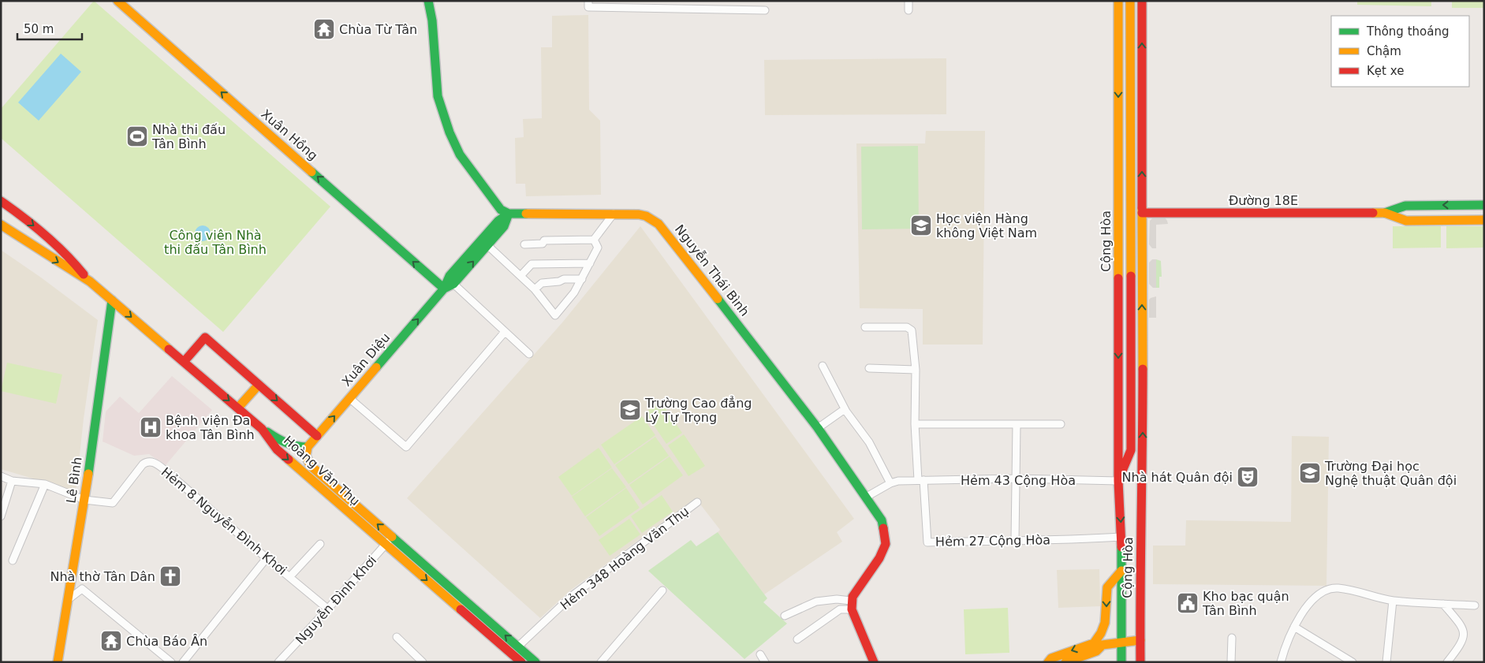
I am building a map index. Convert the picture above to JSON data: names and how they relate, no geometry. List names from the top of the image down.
{
  "streets": {
    "main road": [
      "Xuân Hồng",
      "Đường 18E",
      "Cộng Hòa",
      "Nguyễn Thái Bình",
      "Xuân Diệu",
      "Hoàng Văn Thụ",
      "Lê Bình"
    ],
    "street": [
      "Hẻm 43 Cộng Hòa",
      "Hẻm 8 Nguyễn Đình Khơi",
      "Hẻm 27 Cộng Hòa",
      "Hẻm 348 Hoàng Văn Thụ",
      "Nguyễn Đình Khơi"
    ]
  },
  "crossings": [
    ["Xuân Hồng", "Xuân Diệu"],
    ["Đường 18E", "Cộng Hòa"],
    ["Cộng Hòa", "Hẻm 43 Cộng Hòa"],
    ["Cộng Hòa", "Hẻm 27 Cộng Hòa"],
    ["Nguyễn Thái Bình", "Xuân Diệu"],
    ["Nguyễn Thái Bình", "Hẻm 43 Cộng Hòa"],
    ["Xuân Diệu", "Hoàng Văn Thụ"],
    ["Hoàng Văn Thụ", "Lê Bình"],
    ["Hoàng Văn Thụ", "Hẻm 348 Hoàng Văn Thụ"],
    ["Hoàng Văn Thụ", "Nguyễn Đình Khơi"],
    ["Lê Bình", "Hẻm 8 Nguyễn Đình Khơi"],
    ["Hẻm 43 Cộng Hòa", "Hẻm 27 Cộng Hòa"],
    ["Hẻm 8 Nguyễn Đình Khơi", "Nguyễn Đình Khơi"]
  ],
  "one_way": ["Xuân Hồng", "Xuân Diệu"],
  "parks": ["Công viên Nhà thi đấu Tân Bình"],
  "places": {
    "temple": ["Chùa Từ Tân", "Chùa Báo Ân"],
    "sports": ["Nhà thi đấu Tân Bình"],
    "school or university": ["Học viện Hàng không Việt Nam", "Trường Cao đẳng Lý Tự Trọng", "Trường Đại học Nghệ thuật Quân đội"],
    "hospital": ["Bệnh viện Đa khoa Tân Bình"],
    "theatre": ["Nhà hát Quân đội"],
    "church": ["Nhà thờ Tân Dân"],
    "public building": ["Kho bạc quận Tân Bình"]
  },
  "legend": ["Thông thoáng", "Chậm", "Kẹt xe"],
  "scale_bar": "50 m"
}
